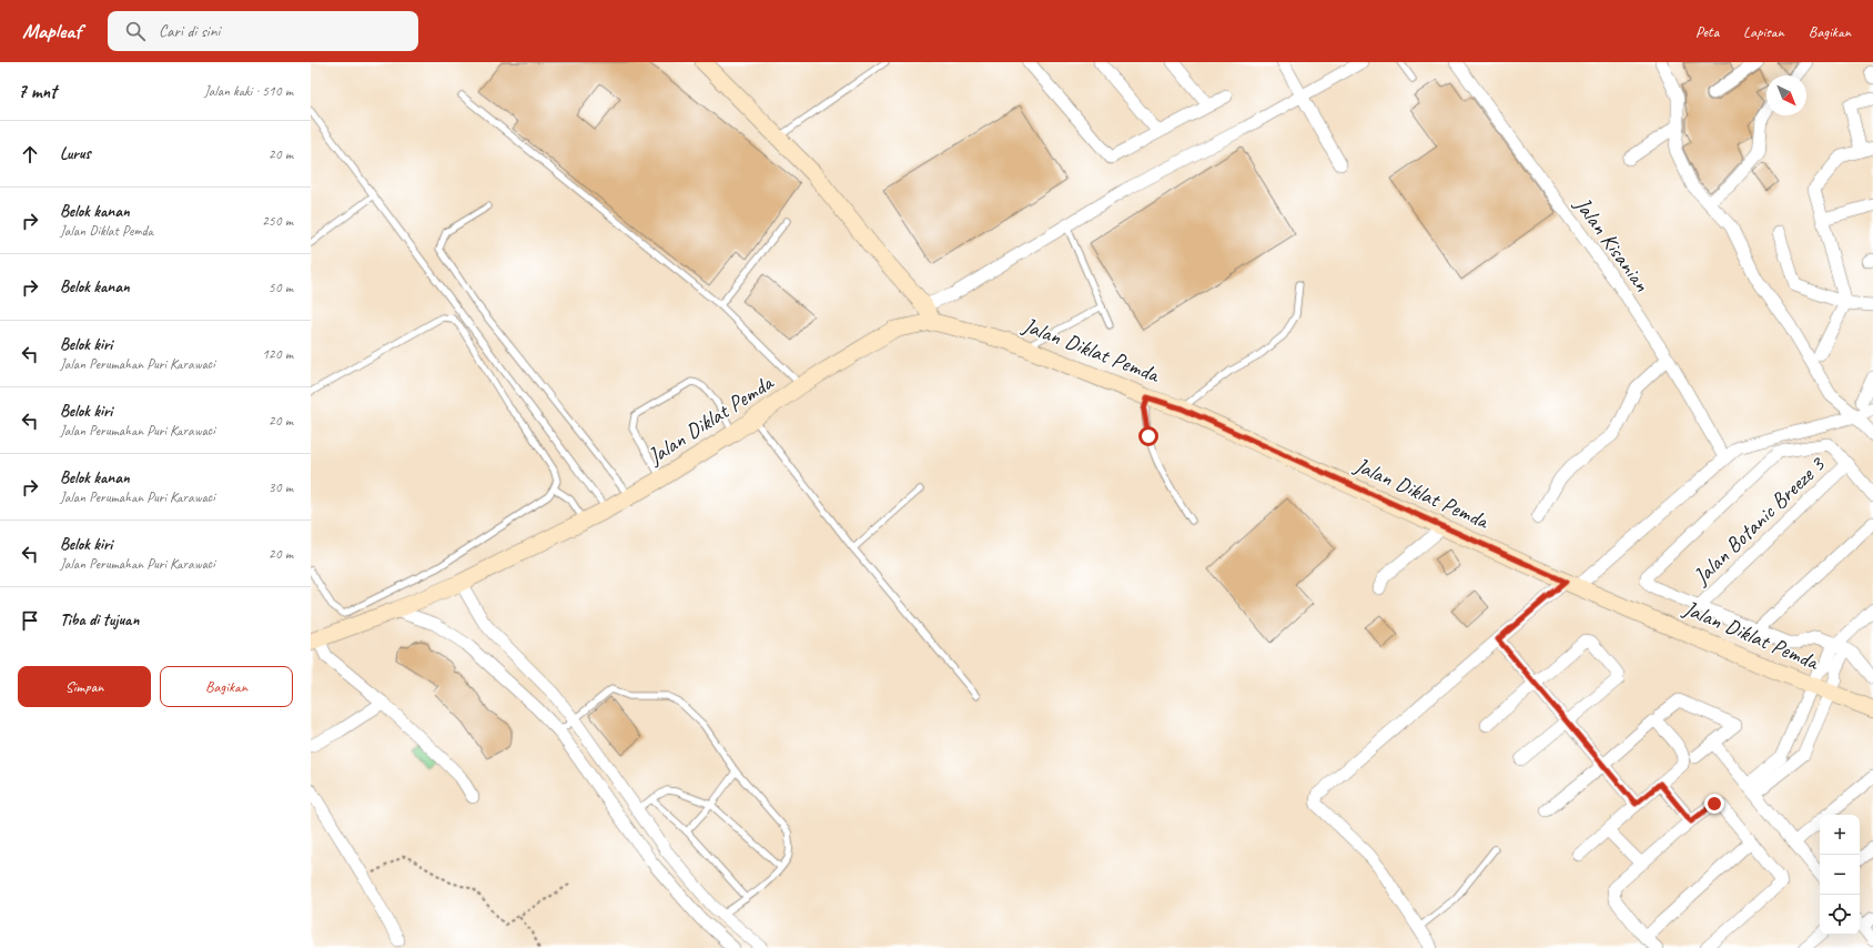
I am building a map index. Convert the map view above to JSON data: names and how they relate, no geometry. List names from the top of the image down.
{
  "streets": {
    "street": ["Jalan Kisanian", "Jalan Diklat Pemda", "Jalan Botanic Breeze 3"]
  },
  "north": "bottom right",
  "page": {
    "header": "Mapleaf",
    "search": "Cari di sini",
    "nav": ["Peta", "Lapisan", "Bagikan"],
    "heading": ["7 mnt", "Jalan kaki · 510 m"],
    "list": [
      ["Lurus", "20 m"],
      ["Belok kanan", "Jalan Diklat Pemda", "250 m"],
      ["Belok kanan", "50 m"],
      ["Belok kiri", "Jalan Perumahan Puri Karawaci", "120 m"],
      ["Belok kiri", "Jalan Perumahan Puri Karawaci", "20 m"],
      ["Belok kanan", "Jalan Perumahan Puri Karawaci", "30 m"],
      ["Belok kiri", "Jalan Perumahan Puri Karawaci", "20 m"],
      "Tiba di tujuan"
    ],
    "buttons": ["Simpan", "Bagikan"],
    "map_buttons": ["+", "−"]
  }
}
